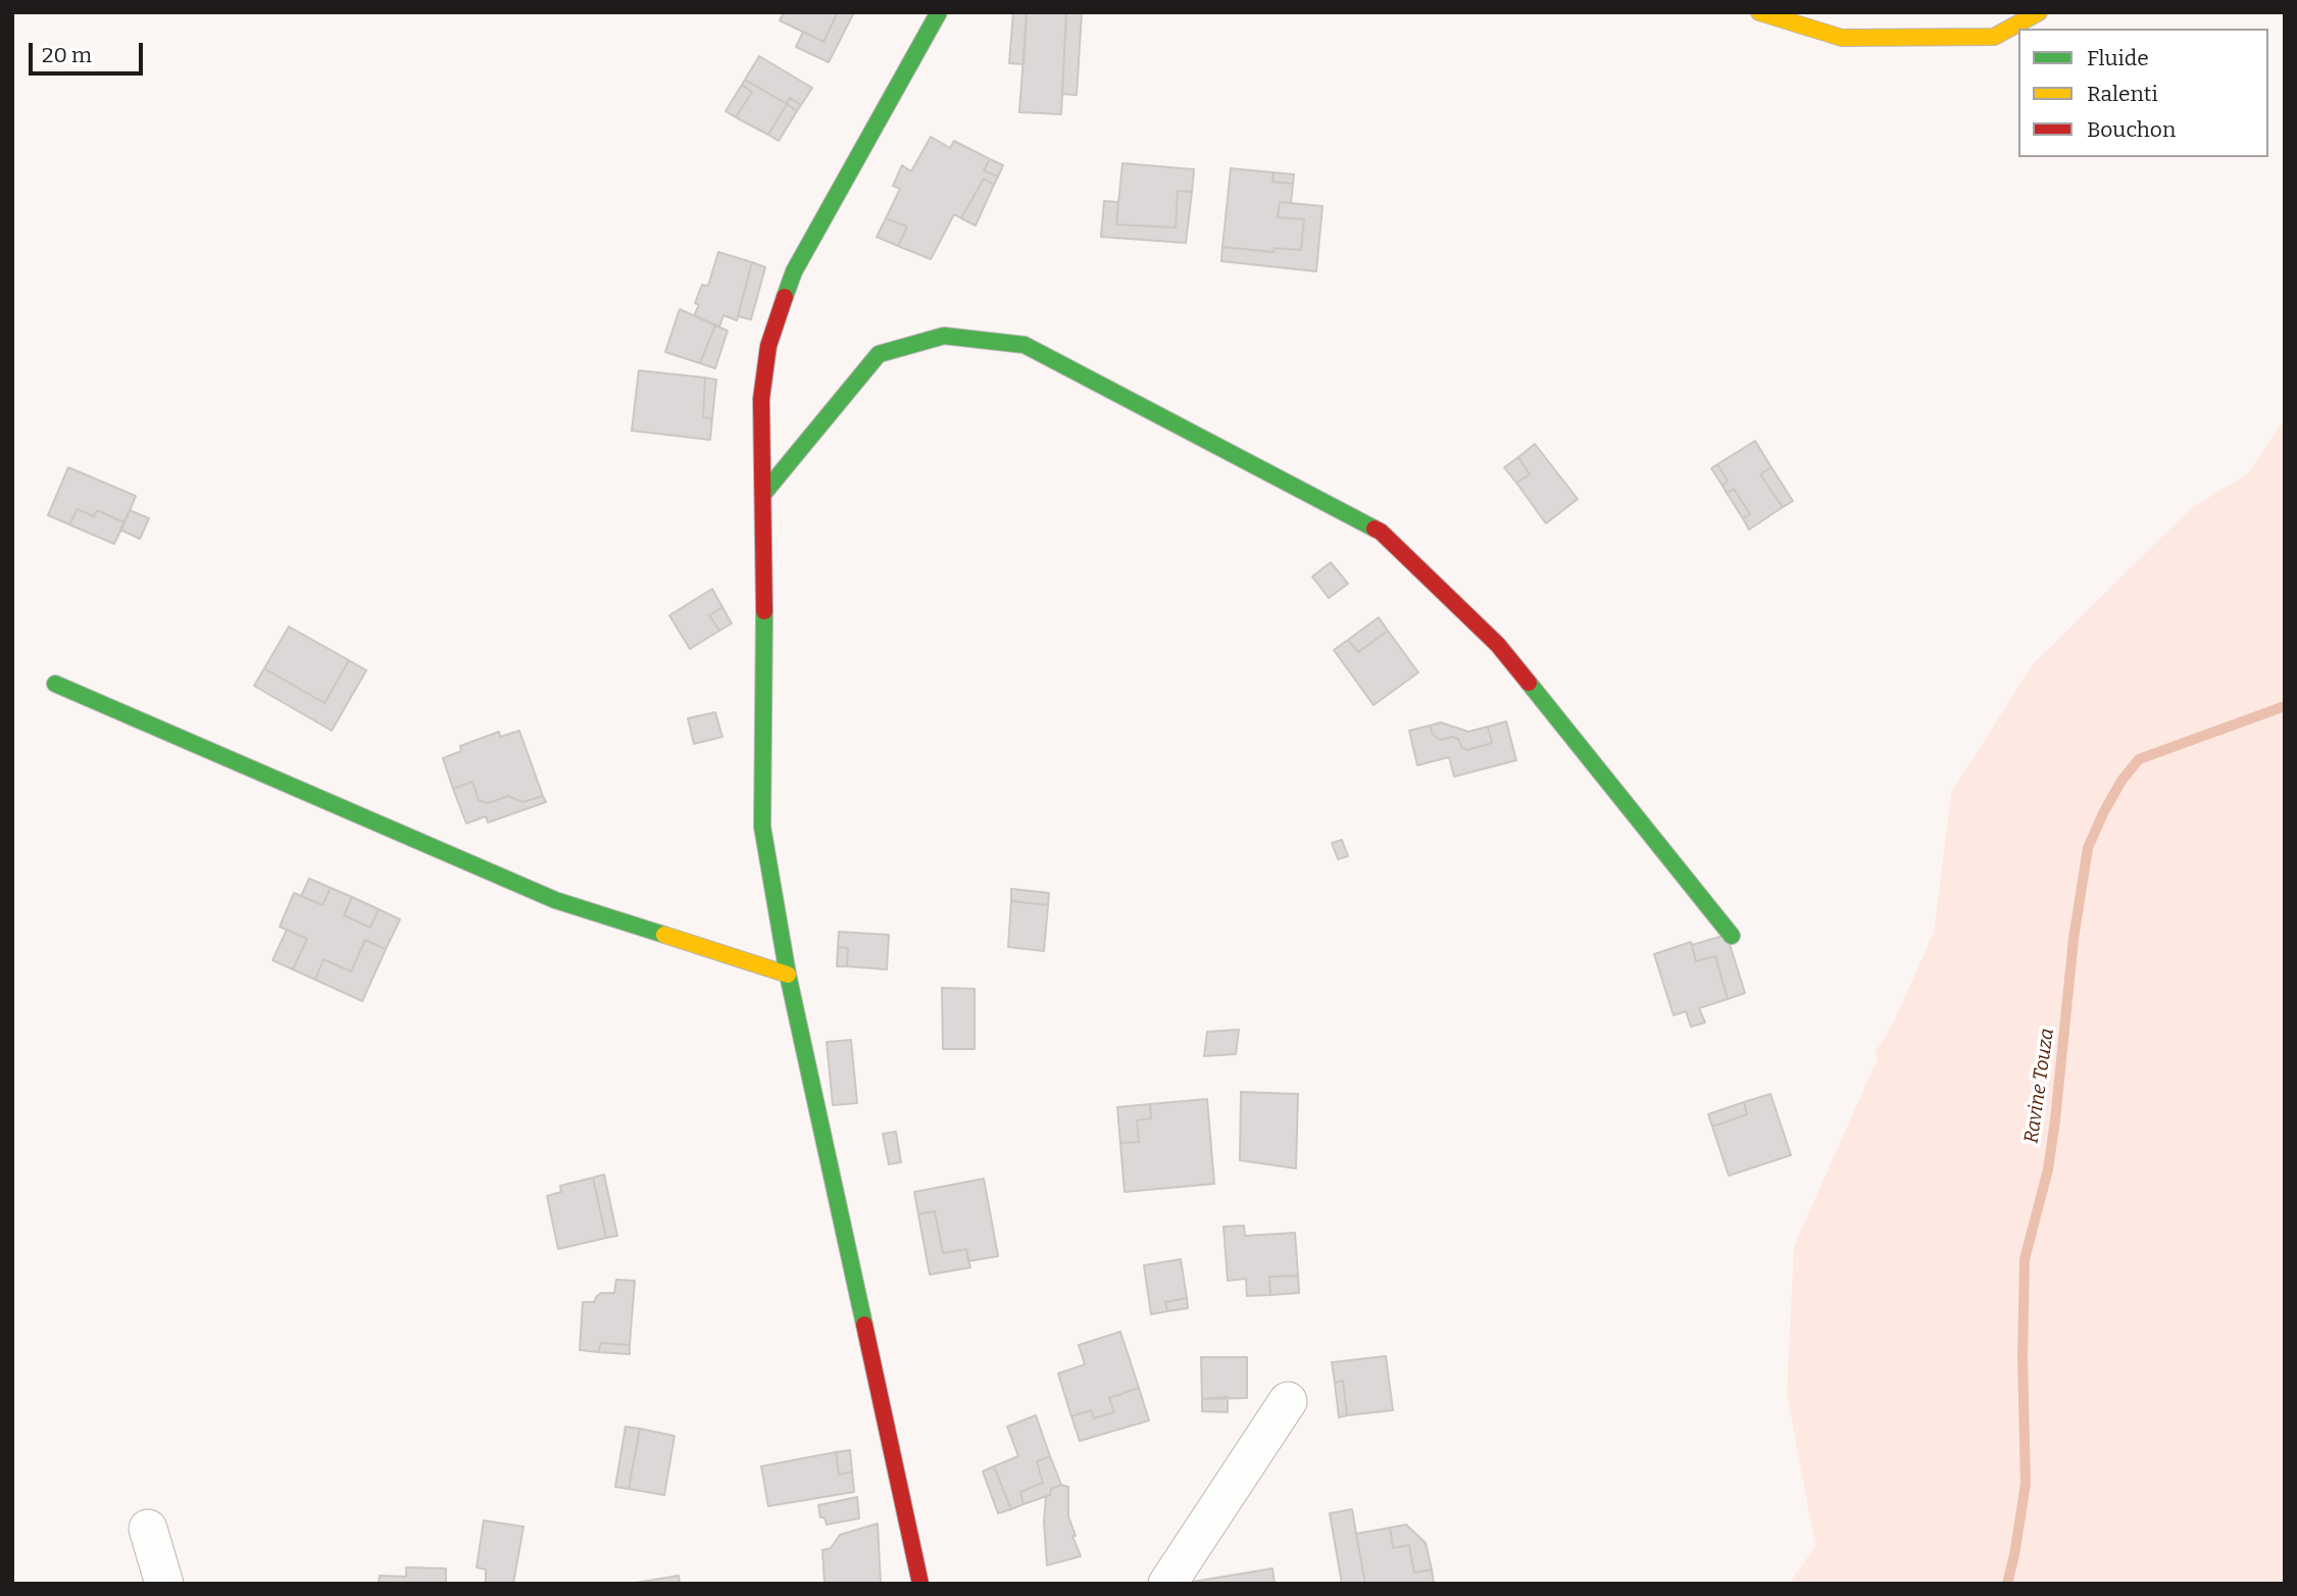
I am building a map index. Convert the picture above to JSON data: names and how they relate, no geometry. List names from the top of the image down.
{
  "water": ["Ravine Touza"],
  "legend": ["Fluide", "Ralenti", "Bouchon"],
  "scale_bar": "20 m"
}
